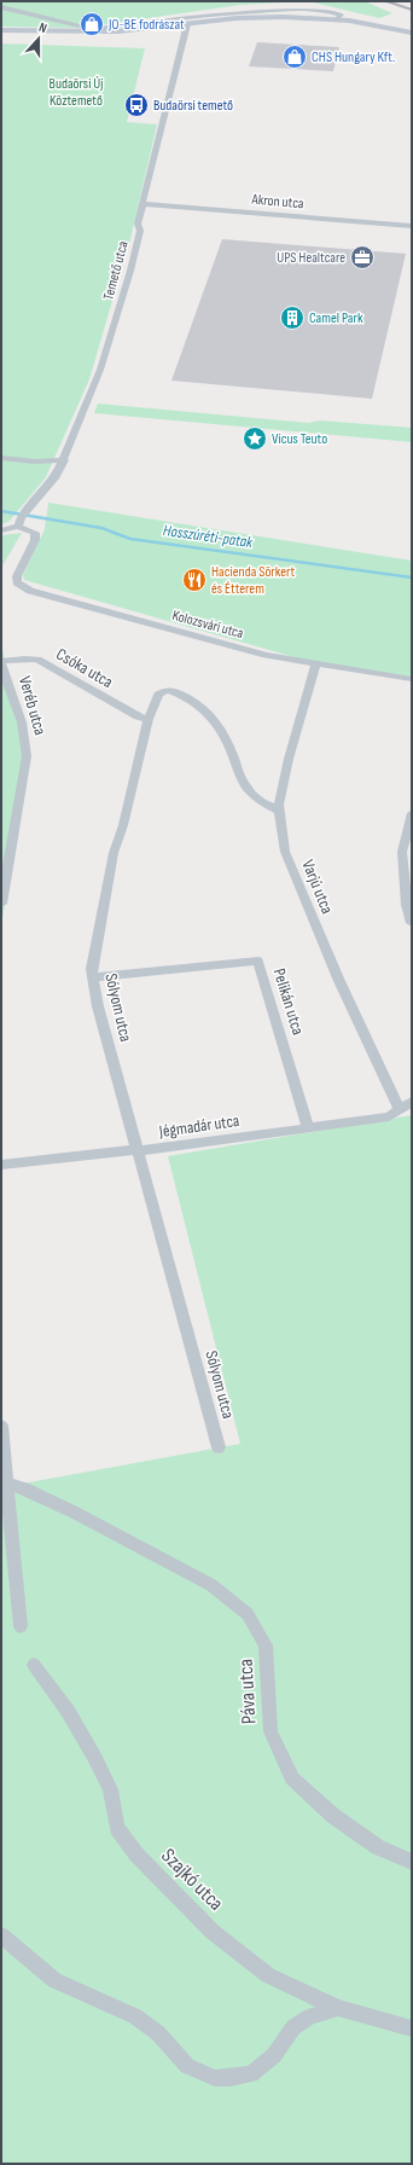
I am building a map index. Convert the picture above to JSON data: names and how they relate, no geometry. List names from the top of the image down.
{
  "streets": {
    "street": [
      "Akron utca",
      "Temető utca",
      "Kolozsvári utca",
      "Csóka utca",
      "Veréb utca",
      "Varjú utca",
      "Pelikán utca",
      "Sólyom utca",
      "Jégmadár utca",
      "Páva utca",
      "Szajkó utca"
    ]
  },
  "crossings": [
    ["Akron utca", "Temető utca"],
    ["Temető utca", "Kolozsvári utca"],
    ["Kolozsvári utca", "Varjú utca"],
    ["Csóka utca", "Veréb utca"],
    ["Csóka utca", "Sólyom utca"],
    ["Varjú utca", "Sólyom utca"],
    ["Varjú utca", "Jégmadár utca"],
    ["Pelikán utca", "Sólyom utca"],
    ["Pelikán utca", "Jégmadár utca"],
    ["Sólyom utca", "Jégmadár utca"]
  ],
  "water": ["Hosszúréti-patak"],
  "parks": ["Budaörsi Új Köztemető"],
  "places": {
    "shop": ["JO-BE fodrászat", "CHS Hungary Kft."],
    "bus stop": ["Budaörsi temető"],
    "office": ["UPS Healtcare"],
    "building": ["Camel Park"],
    "place": ["Vicus Teuto"],
    "restaurant": ["Hacienda Sörkert és Étterem"]
  },
  "north": "top"
}
